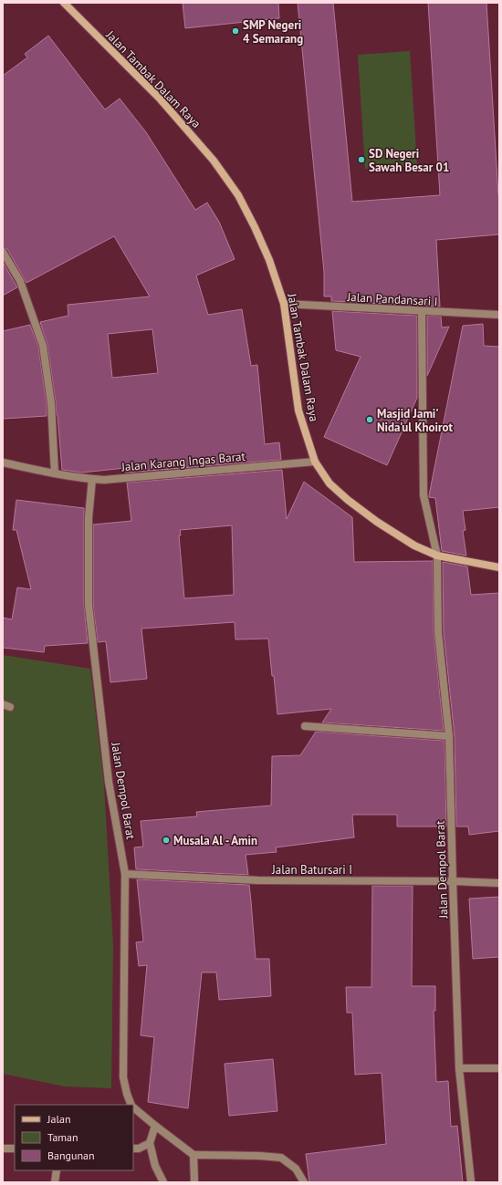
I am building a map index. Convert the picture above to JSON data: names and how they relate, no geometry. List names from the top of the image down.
{
  "streets": {
    "street": [
      "Jalan Tambak Dalam Raya",
      "Jalan Pandansari I",
      "Jalan Karang Ingas Barat",
      "Jalan Dempol Barat",
      "Jalan Batursari I"
    ]
  },
  "crossings": [
    ["Jalan Tambak Dalam Raya", "Jalan Pandansari I"],
    ["Jalan Tambak Dalam Raya", "Jalan Karang Ingas Barat"],
    ["Jalan Tambak Dalam Raya", "Jalan Dempol Barat"],
    ["Jalan Pandansari I", "Jalan Dempol Barat"],
    ["Jalan Karang Ingas Barat", "Jalan Dempol Barat"],
    ["Jalan Dempol Barat", "Jalan Batursari I"]
  ],
  "places": [
    "SMP Negeri 4 Semarang",
    "SD Negeri Sawah Besar 01",
    "Masjid Jami' Nida'ul Khoirot",
    "Musala Al - Amin"
  ],
  "legend": ["Jalan", "Taman", "Bangunan"]
}
